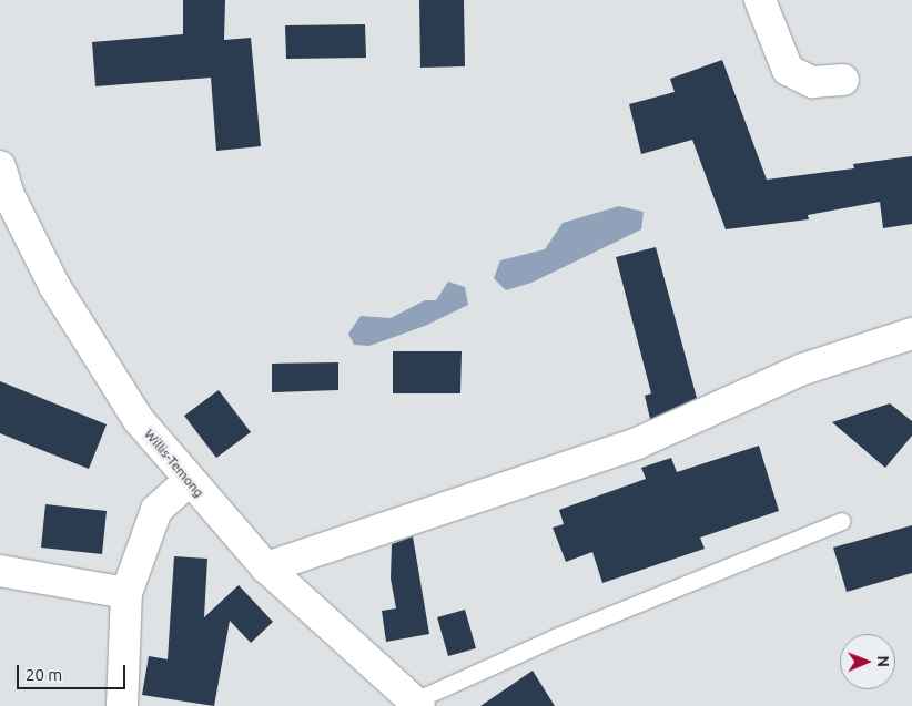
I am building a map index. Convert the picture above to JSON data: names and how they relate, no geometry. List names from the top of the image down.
{
  "streets": {
    "street": ["Willis-Temong"]
  },
  "scale_bar": "20 m",
  "north": "right"
}
